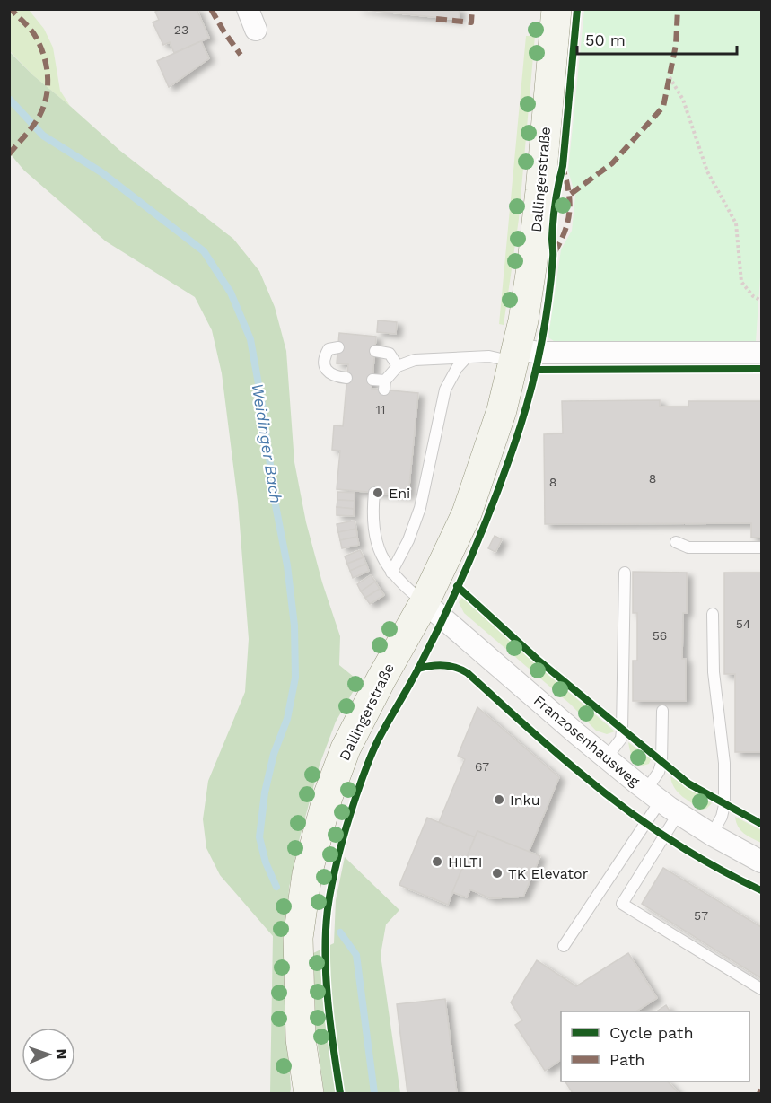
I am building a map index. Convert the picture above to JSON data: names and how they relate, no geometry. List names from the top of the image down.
{
  "streets": {
    "street": ["Dallingerstraße", "Franzosenhausweg"]
  },
  "crossings": [
    ["Dallingerstraße", "Franzosenhausweg"]
  ],
  "water": ["Weidinger Bach"],
  "places": [
    "Eni",
    "Inku",
    "HILTI",
    "TK Elevator"
  ],
  "house_numbers": [
    "23",
    "11",
    "8",
    "8",
    "54",
    "56",
    "67",
    "57"
  ],
  "legend": ["Cycle path", "Path"],
  "scale_bar": "50 m",
  "north": "right"
}
